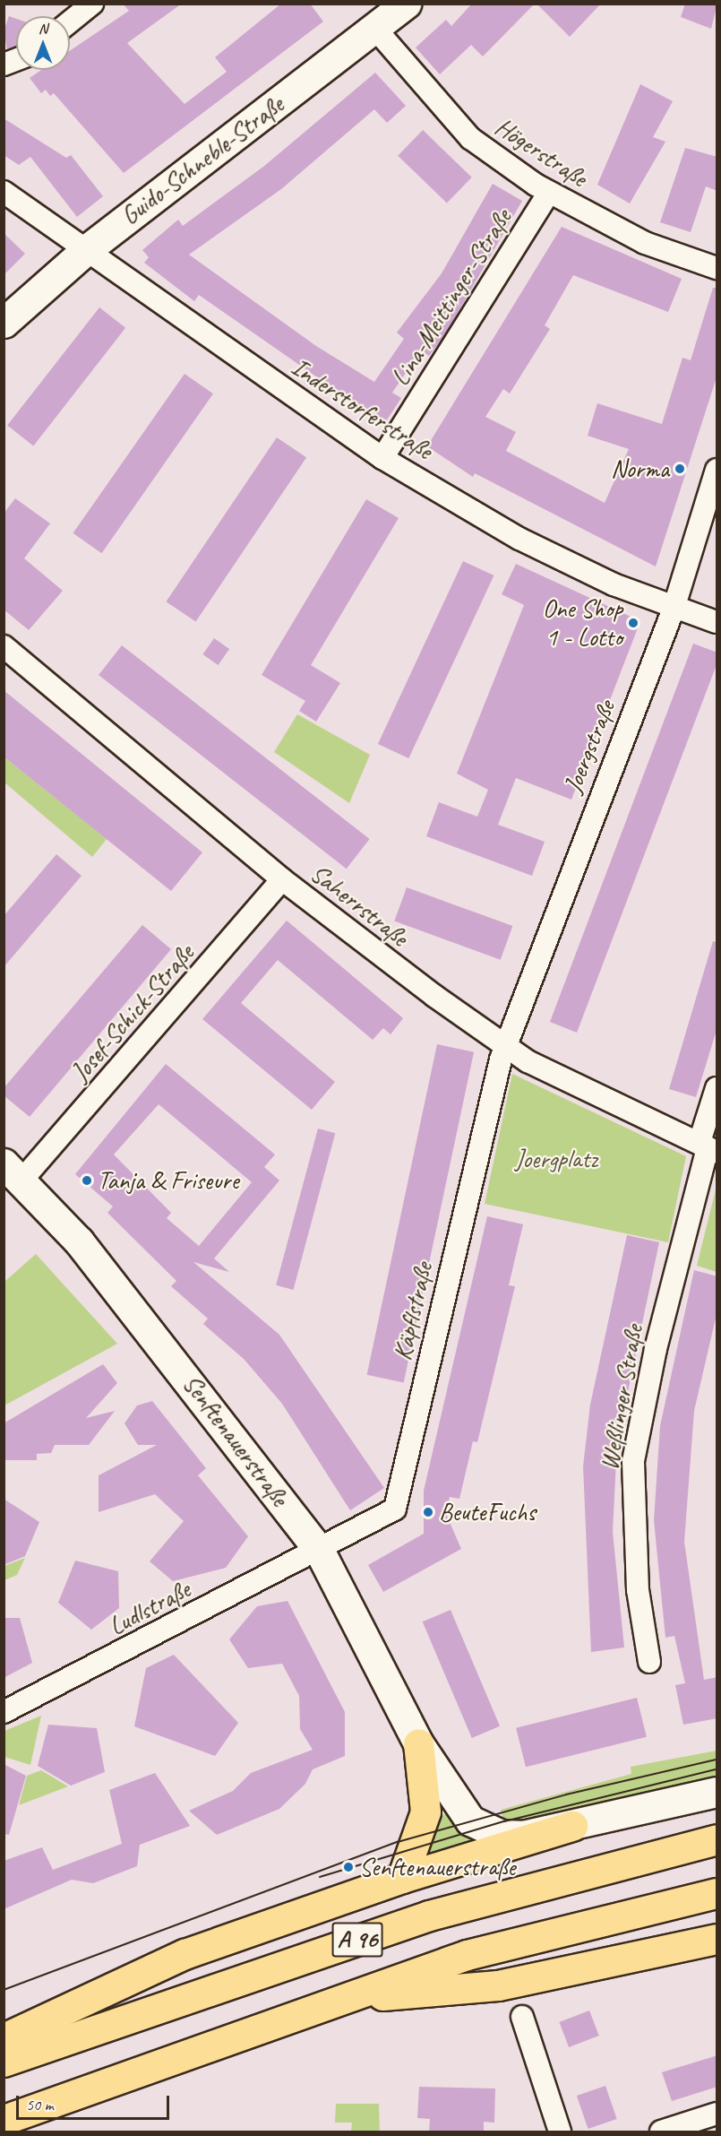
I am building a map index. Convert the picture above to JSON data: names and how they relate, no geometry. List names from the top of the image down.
{
  "streets": {
    "highway": ["A 96"],
    "street": [
      "Högerstraße",
      "Guido-Schneble-Straße",
      "Lina-Meittinger-Straße",
      "Inderstorferstraße",
      "Joergstraße",
      "Saherrstraße",
      "Josef-Schick-Straße",
      "Käpflstraße",
      "Weßlinger Straße",
      "Senftenauerstraße",
      "Ludlstraße"
    ]
  },
  "crossings": [
    ["Högerstraße", "Guido-Schneble-Straße"],
    ["Högerstraße", "Lina-Meittinger-Straße"],
    ["Guido-Schneble-Straße", "Inderstorferstraße"],
    ["Lina-Meittinger-Straße", "Inderstorferstraße"],
    ["Inderstorferstraße", "Joergstraße"],
    ["Joergstraße", "Saherrstraße"],
    ["Joergstraße", "Käpflstraße"],
    ["Saherrstraße", "Josef-Schick-Straße"],
    ["Saherrstraße", "Käpflstraße"],
    ["Saherrstraße", "Weßlinger Straße"],
    ["Josef-Schick-Straße", "Senftenauerstraße"],
    ["Käpflstraße", "Senftenauerstraße"],
    ["Käpflstraße", "Ludlstraße"],
    ["Senftenauerstraße", "Ludlstraße"]
  ],
  "parks": ["Joergplatz"],
  "places": [
    "Norma",
    "One Shop 1 - Lotto",
    "Tanja & Friseure",
    "BeuteFuchs",
    "Senftenauerstraße"
  ],
  "scale_bar": "50 m",
  "north": "top"
}
